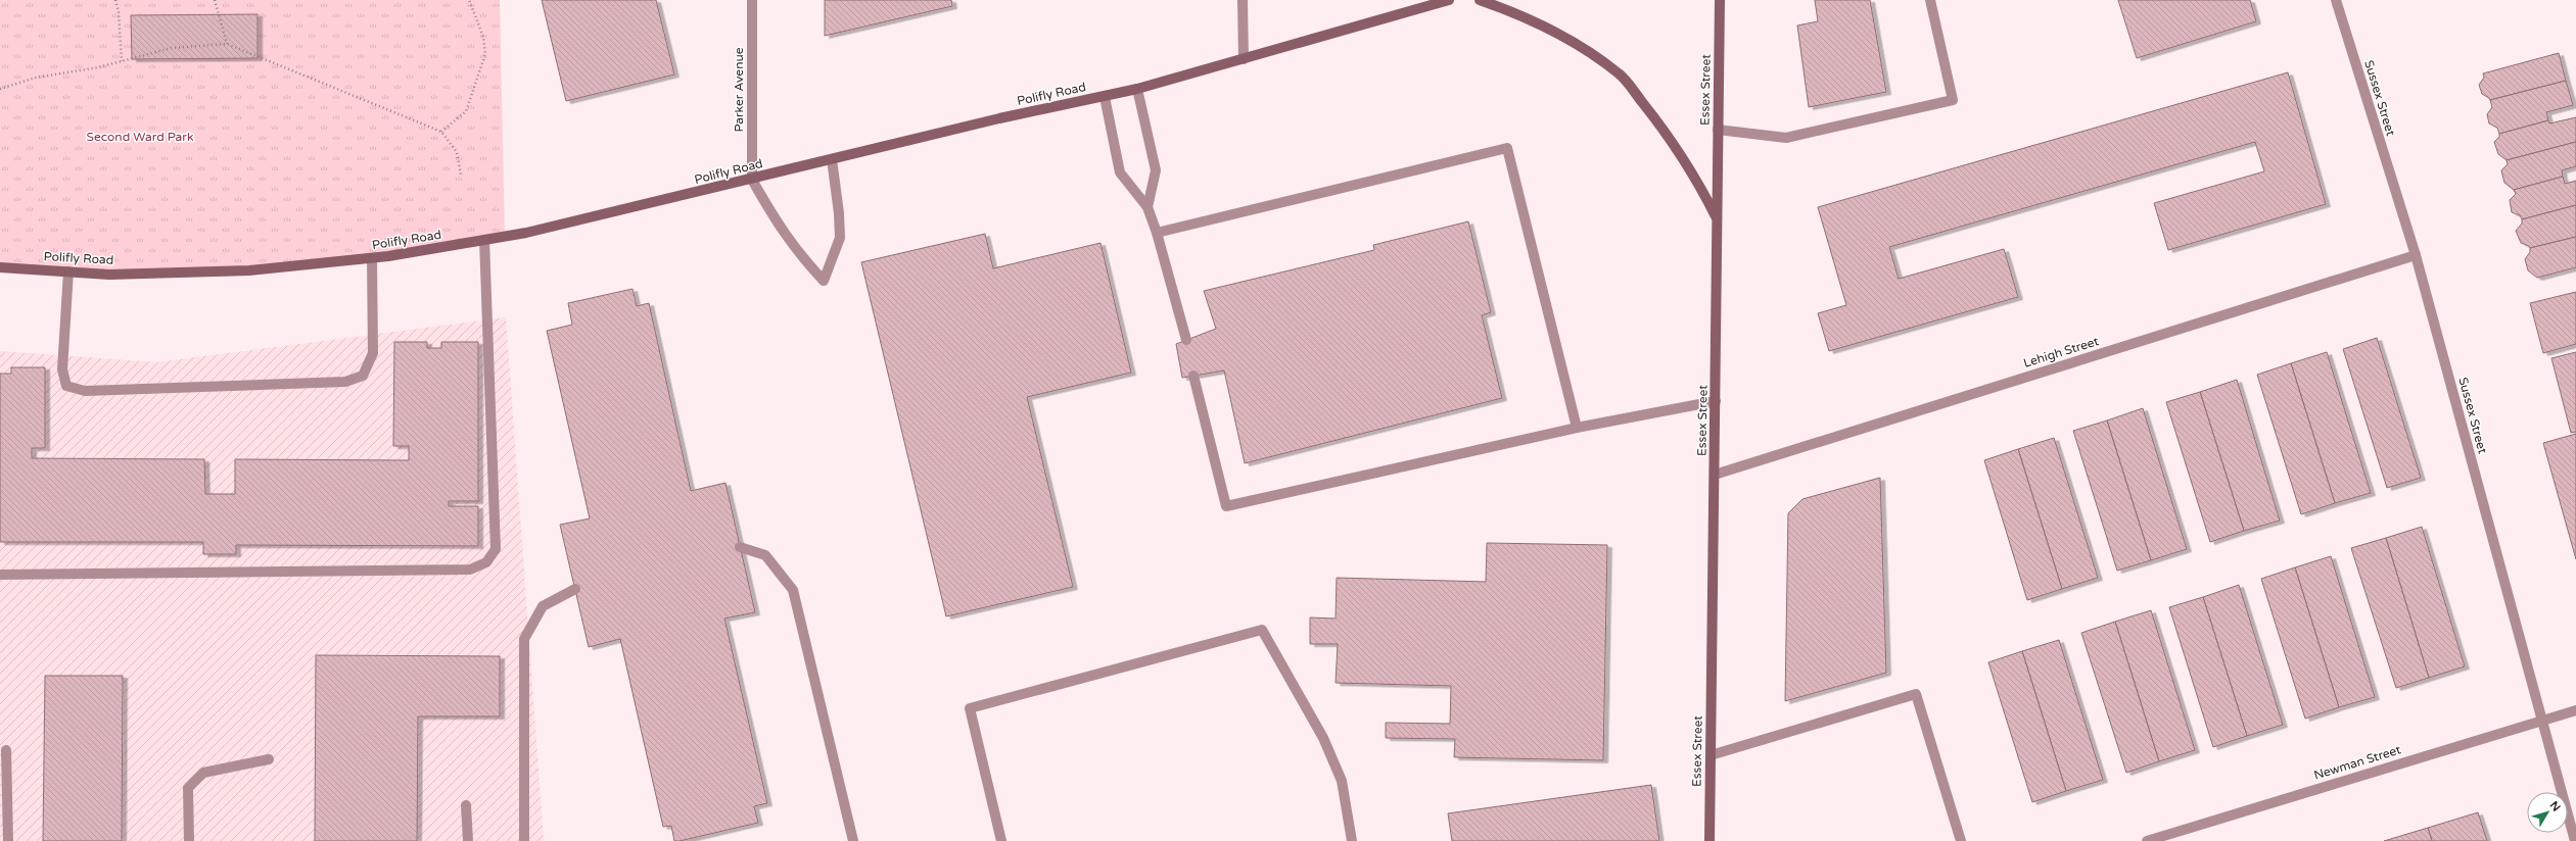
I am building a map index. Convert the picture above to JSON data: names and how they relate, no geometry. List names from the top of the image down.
{
  "streets": {
    "main road": ["Essex Street", "Polifly Road"],
    "street": [
      "Parker Avenue",
      "Sussex Street",
      "Lehigh Street",
      "Newman Street"
    ]
  },
  "crossings": [
    ["Parker Avenue", "Polifly Road"],
    ["Essex Street", "Lehigh Street"],
    ["Sussex Street", "Lehigh Street"],
    ["Sussex Street", "Newman Street"]
  ],
  "parks": ["Second Ward Park"],
  "north": "top right"
}
